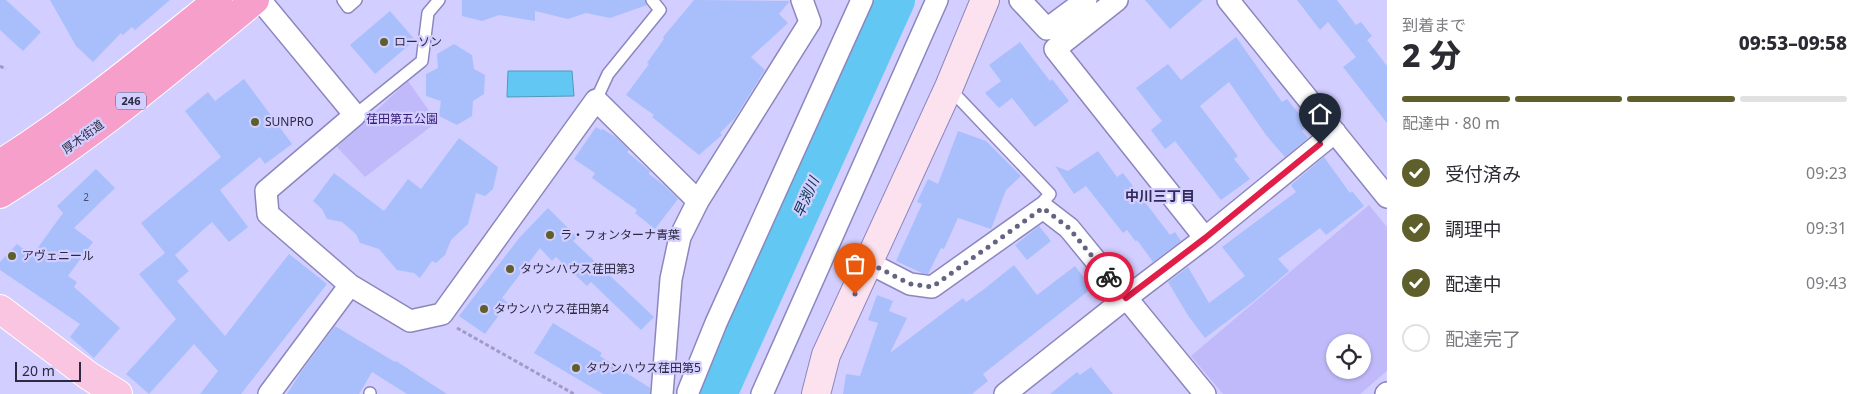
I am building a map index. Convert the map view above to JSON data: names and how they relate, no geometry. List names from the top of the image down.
{
  "streets": {
    "highway": ["246", "厚木街道"]
  },
  "districts": ["中川三丁目"],
  "water": ["早渕川"],
  "parks": ["荏田第五公園"],
  "places": [
    "ローソン",
    "SUNPRO",
    "ラ・フォンターナ青葉",
    "アヴェニール",
    "タウンハウス荏田第3",
    "タウンハウス荏田第4",
    "タウンハウス荏田第5"
  ],
  "house_numbers": ["2"],
  "scale_bar": "20 m",
  "page": {
    "heading": ["2 分", "到着まで", "09:53–09:58"],
    "bar": "配達中 · 80 m",
    "list": [
      ["受付済み", "09:23"],
      ["調理中", "09:31"],
      ["配達中", "09:43"],
      "配達完了"
    ],
    "scale": "20 m"
  }
}
